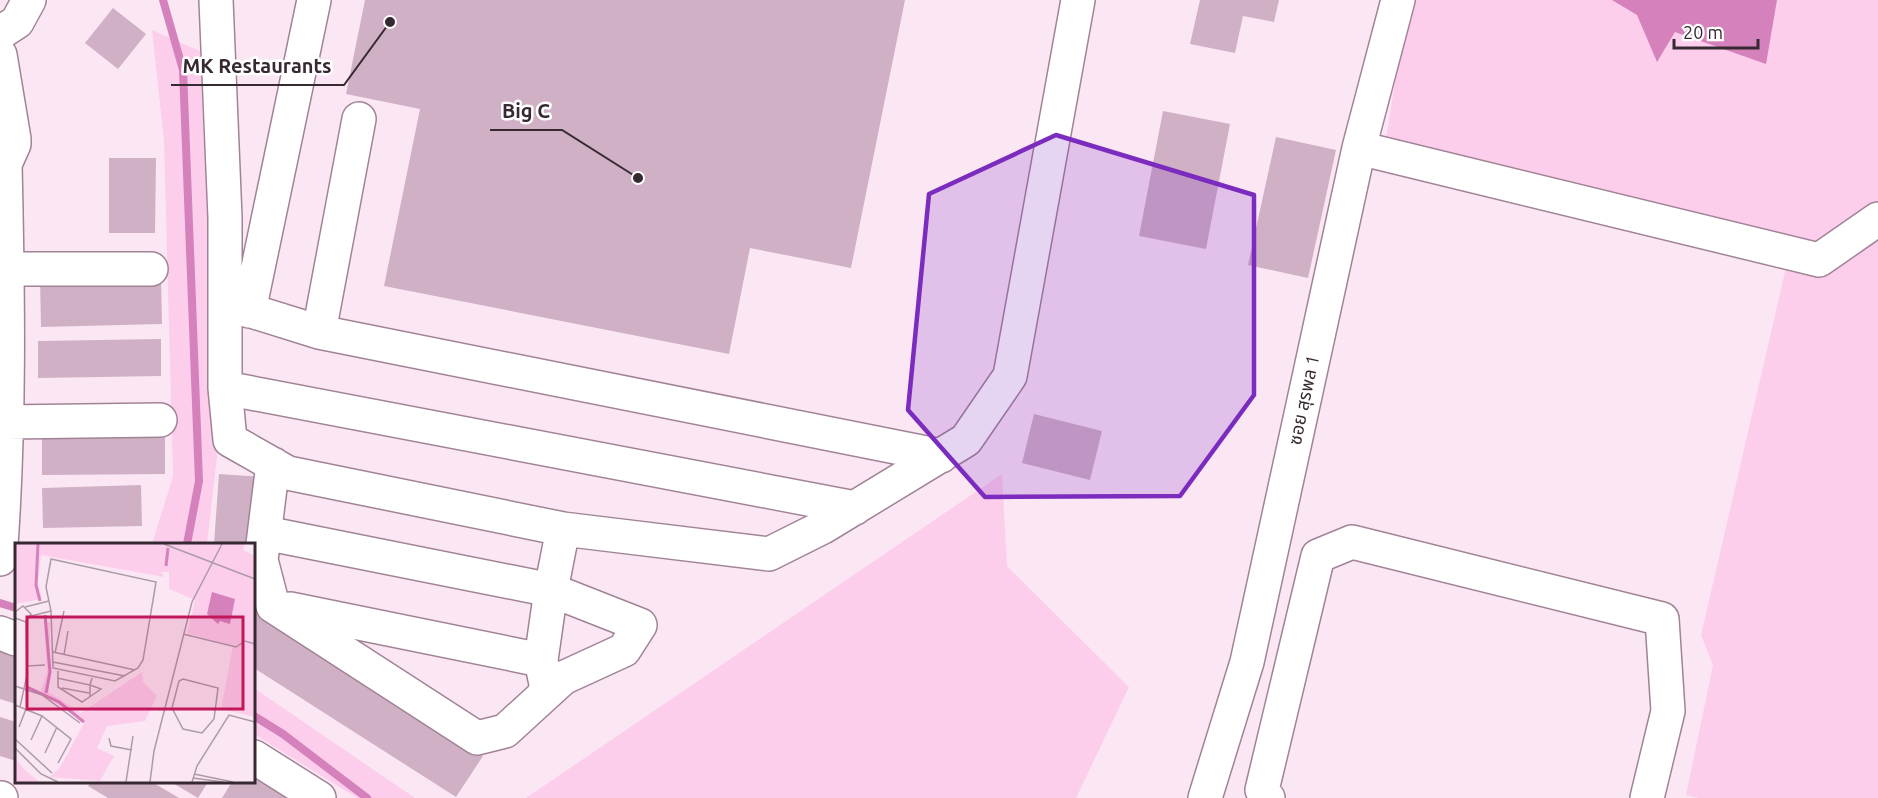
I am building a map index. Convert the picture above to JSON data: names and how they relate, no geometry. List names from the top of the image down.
{
  "streets": {
    "street": ["ซอย สุรพล 1"]
  },
  "places": ["MK Restaurants", "Big C"],
  "scale_bar": "20 m"
}
